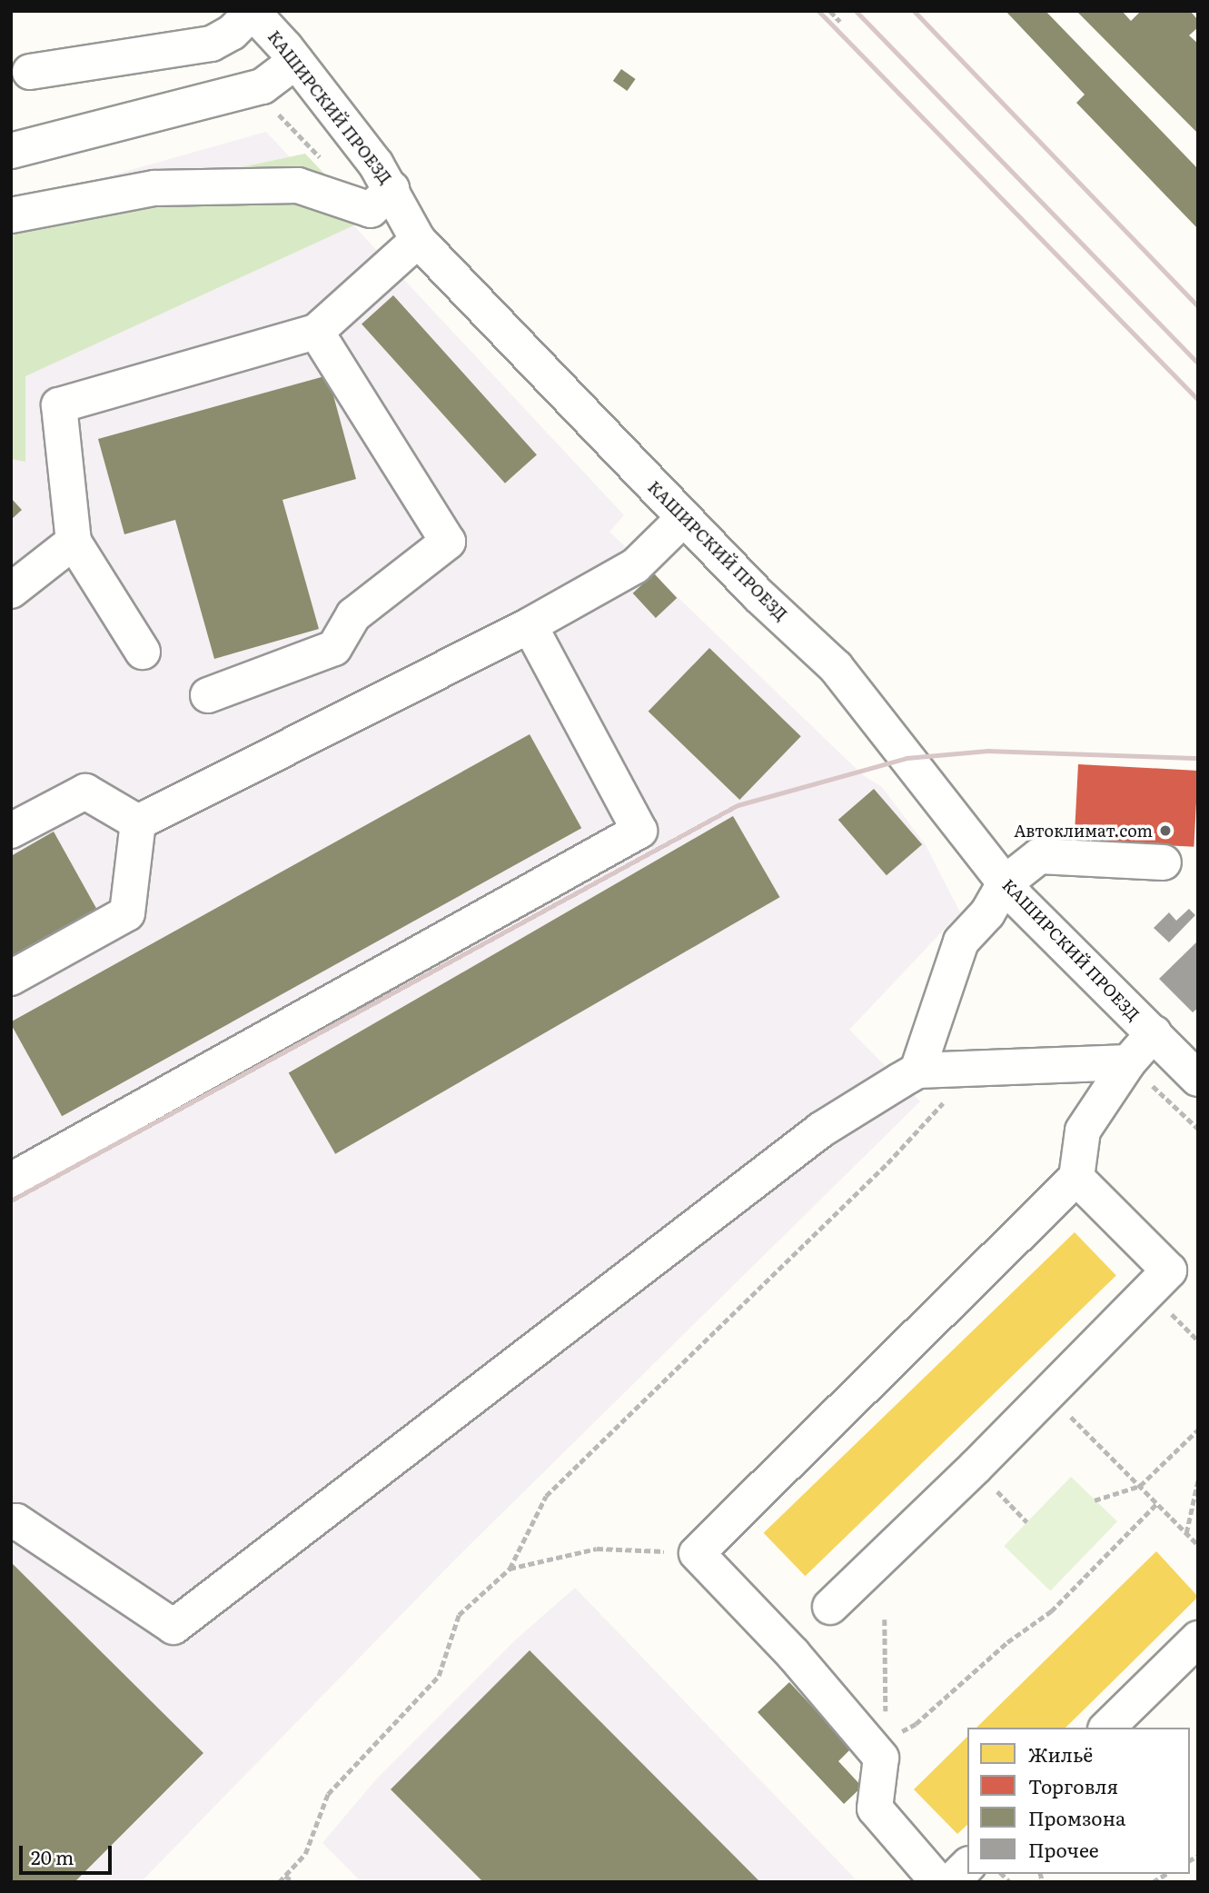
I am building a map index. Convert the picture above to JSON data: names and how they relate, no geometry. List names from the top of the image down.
{
  "streets": {
    "street": ["КАШИРСКИЙ ПРОЕЗД"]
  },
  "places": ["Автоклимат.com"],
  "legend": [
    "Жильё",
    "Торговля",
    "Промзона",
    "Прочее"
  ],
  "scale_bar": "20 m"
}
